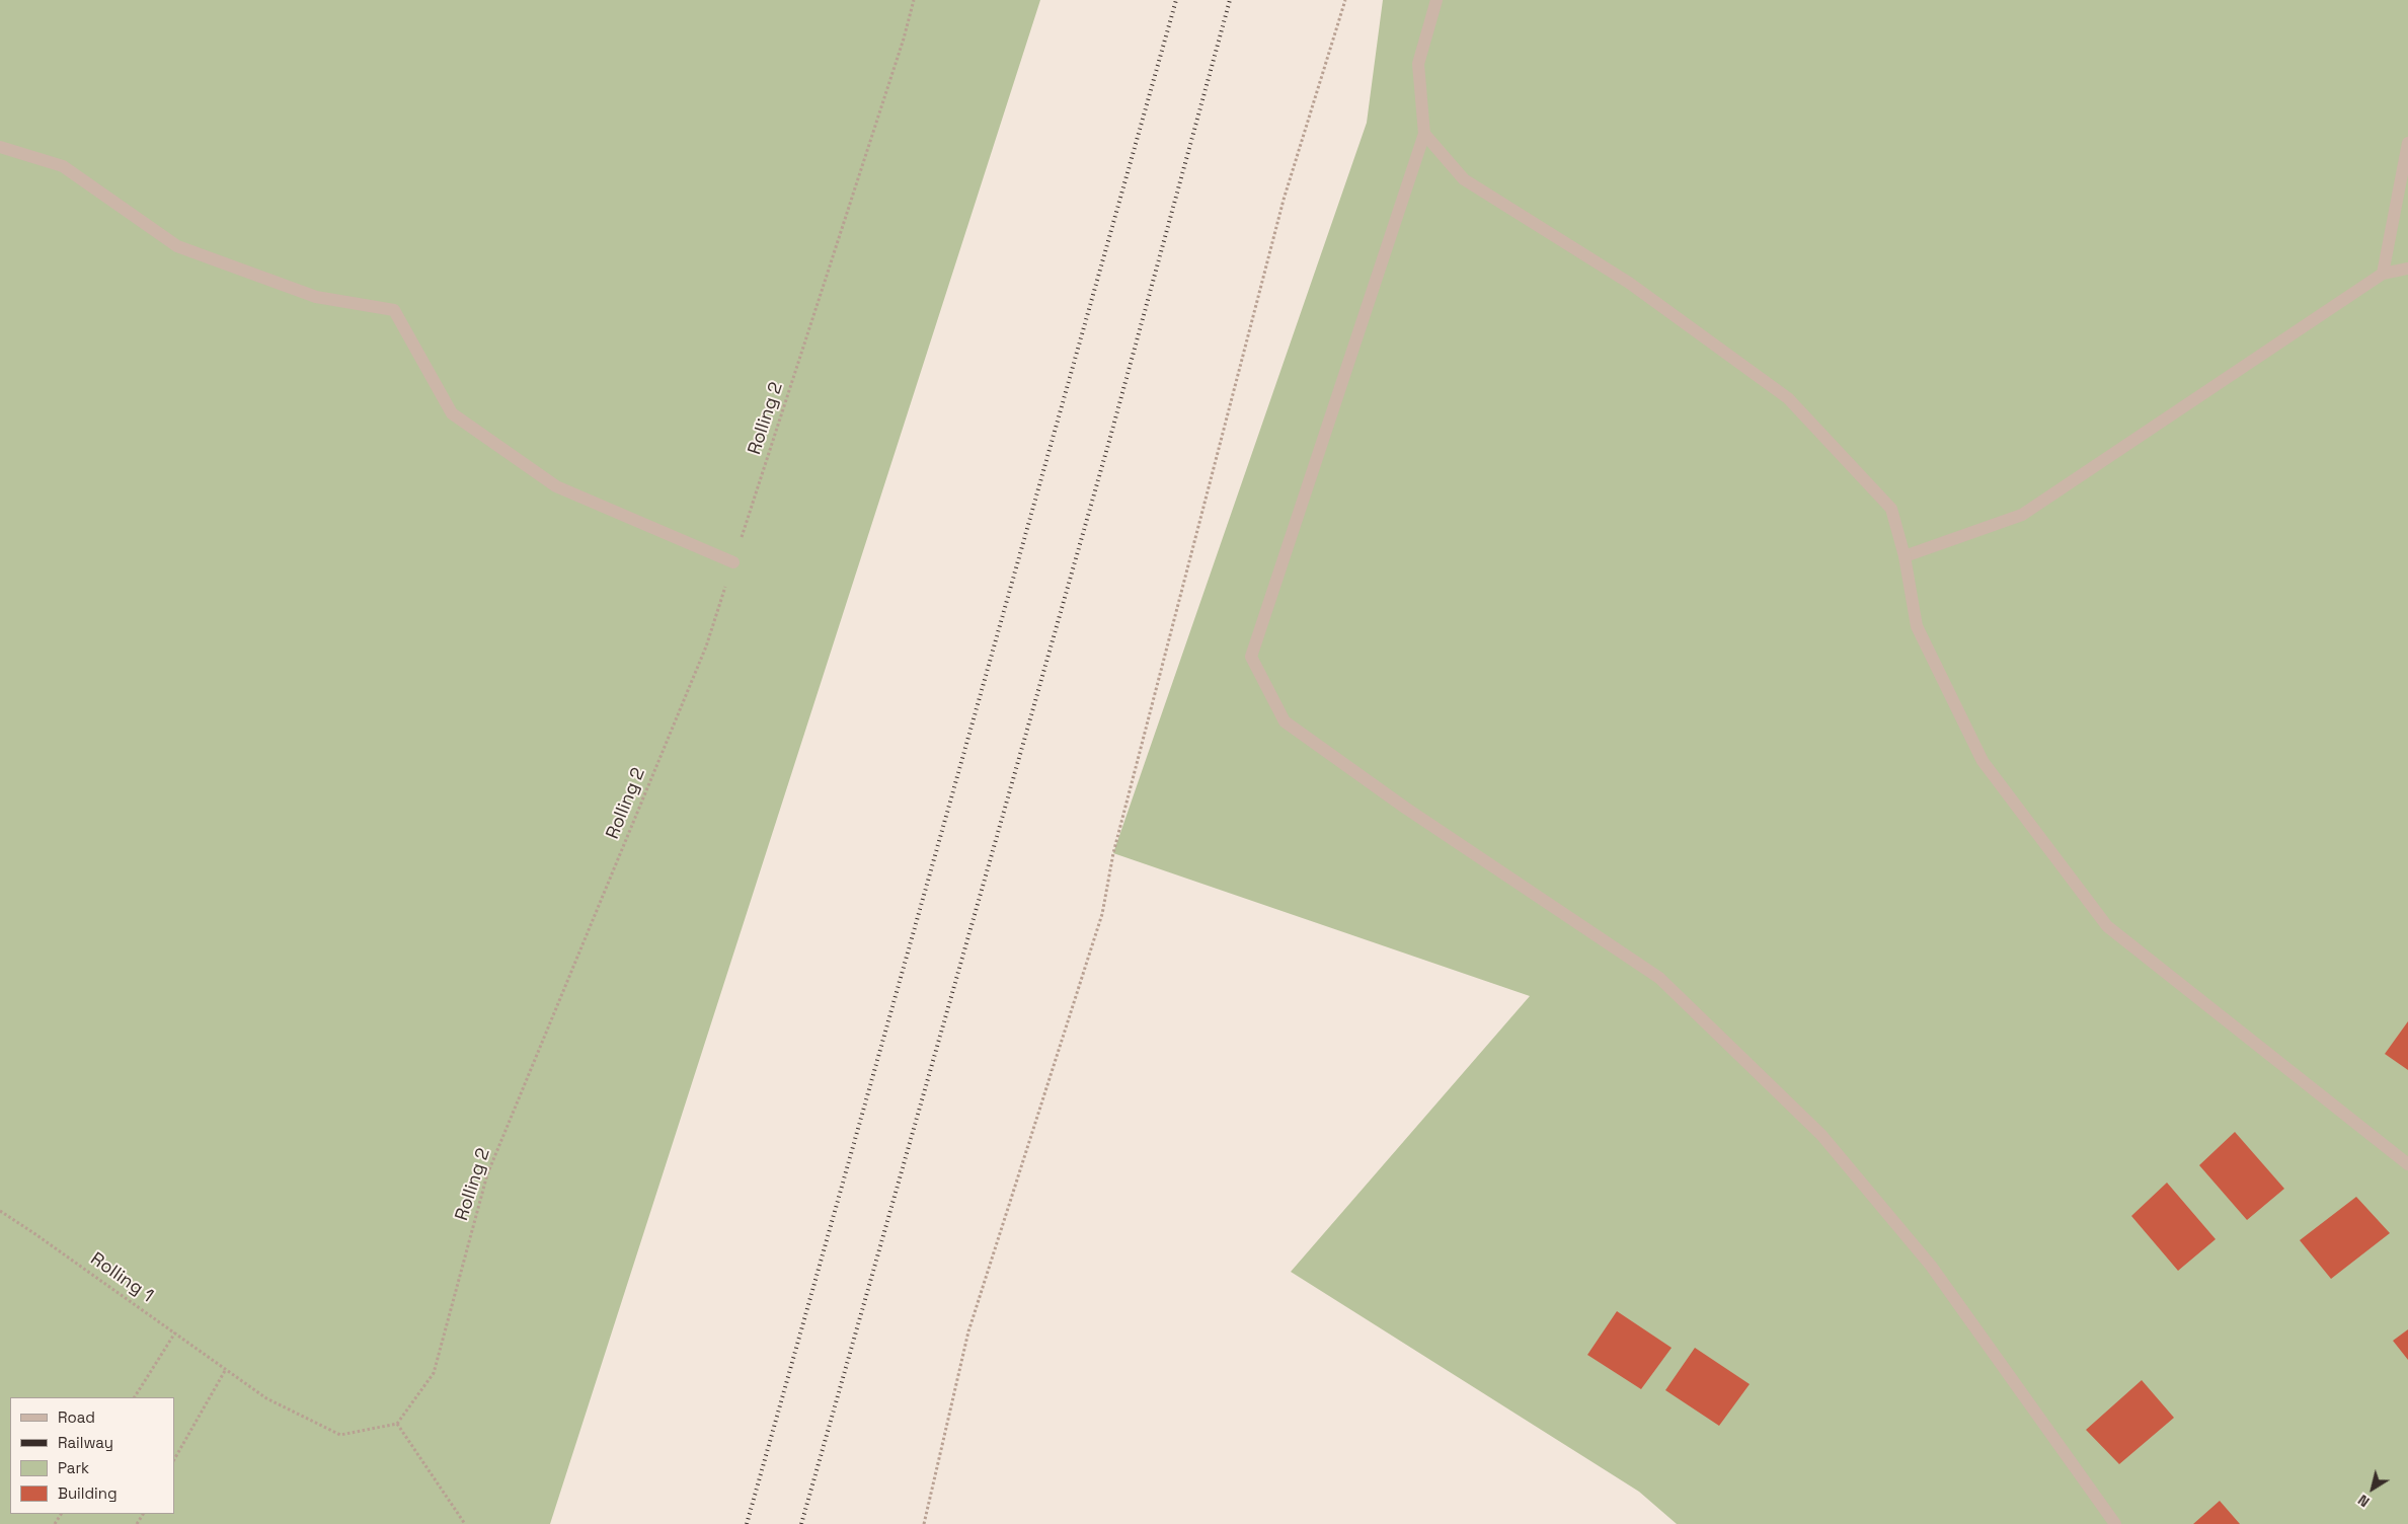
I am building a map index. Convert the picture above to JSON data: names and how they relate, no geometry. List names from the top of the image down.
{
  "streets": {
    "path": ["Rolling 2", "Rolling 1"]
  },
  "legend": [
    "Road",
    "Railway",
    "Park",
    "Building"
  ],
  "north": "bottom left"
}
